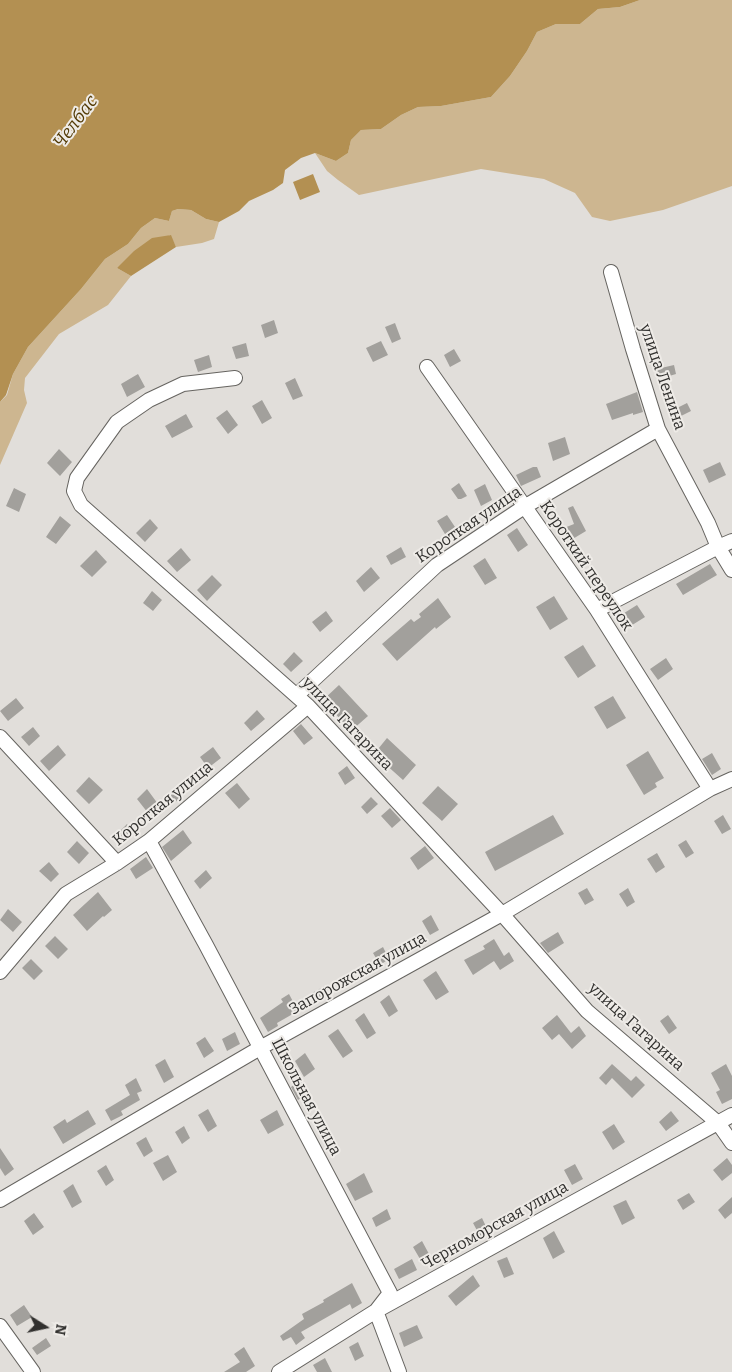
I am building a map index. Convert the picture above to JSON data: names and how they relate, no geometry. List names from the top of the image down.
{
  "streets": {
    "street": [
      "улица Ленина",
      "Короткая улица",
      "Короткий переулок",
      "улица Гагарина",
      "Запорожская улица",
      "Школьная улица",
      "Черноморская улица"
    ]
  },
  "crossings": [
    ["улица Ленина", "Короткая улица"],
    ["Короткая улица", "Короткий переулок"],
    ["Короткая улица", "улица Гагарина"],
    ["Короткая улица", "Школьная улица"],
    ["Короткий переулок", "Запорожская улица"],
    ["улица Гагарина", "Запорожская улица"],
    ["улица Гагарина", "Черноморская улица"],
    ["Запорожская улица", "Школьная улица"],
    ["Школьная улица", "Черноморская улица"]
  ],
  "water": ["Челбас"],
  "north": "right"
}
